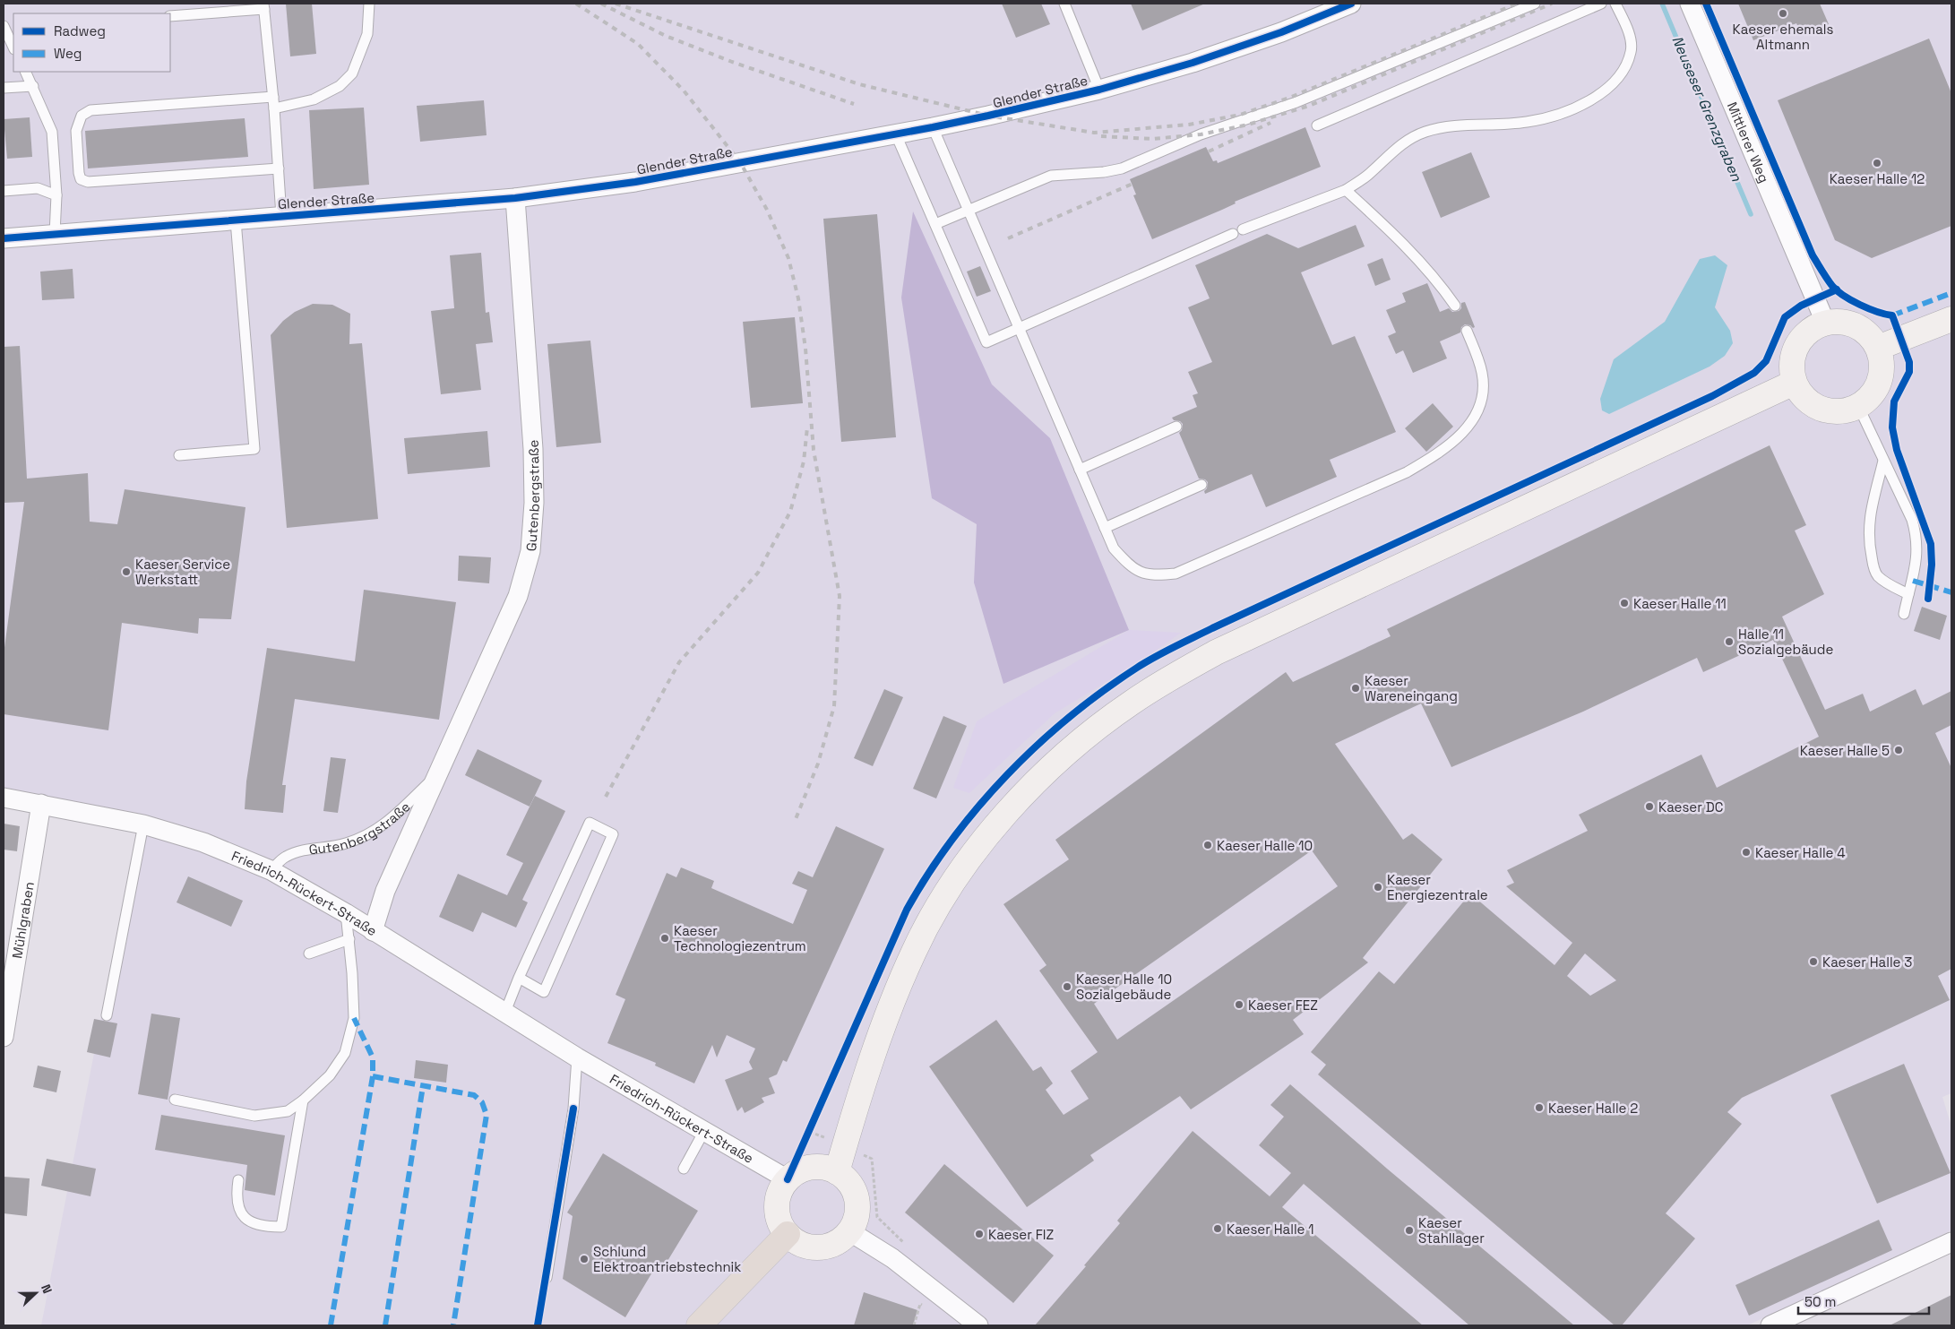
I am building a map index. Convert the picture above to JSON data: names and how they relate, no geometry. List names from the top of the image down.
{
  "streets": {
    "street": [
      "Glender Straße",
      "Mittlerer Weg",
      "Gutenbergstraße",
      "Friedrich-Rückert-Straße",
      "Mühlgraben"
    ]
  },
  "crossings": [
    ["Glender Straße", "Gutenbergstraße"],
    ["Gutenbergstraße", "Friedrich-Rückert-Straße"],
    ["Friedrich-Rückert-Straße", "Mühlgraben"]
  ],
  "water": ["Neuseser Grenzgraben"],
  "places": [
    "Kaeser ehemals Altmann",
    "Kaeser Halle 12",
    "Kaeser Service Werkstatt",
    "Kaeser Halle 11",
    "Halle 11 Sozialgebäude",
    "Kaeser Wareneingang",
    "Kaeser Halle 5",
    "Kaeser DC",
    "Kaeser Halle 10",
    "Kaeser Halle 4",
    "Kaeser Energiezentrale",
    "Kaeser Technologiezentrum",
    "Kaeser Halle 3",
    "Kaeser Halle 10 Sozialgebäude",
    "Kaeser FEZ",
    "Kaeser Halle 2",
    "Kaeser Halle 1",
    "Kaeser Stahllager",
    "Kaeser FIZ",
    "Schlund Elektroantriebstechnik"
  ],
  "legend": ["Radweg", "Weg"],
  "scale_bar": "50 m",
  "north": "right"
}
